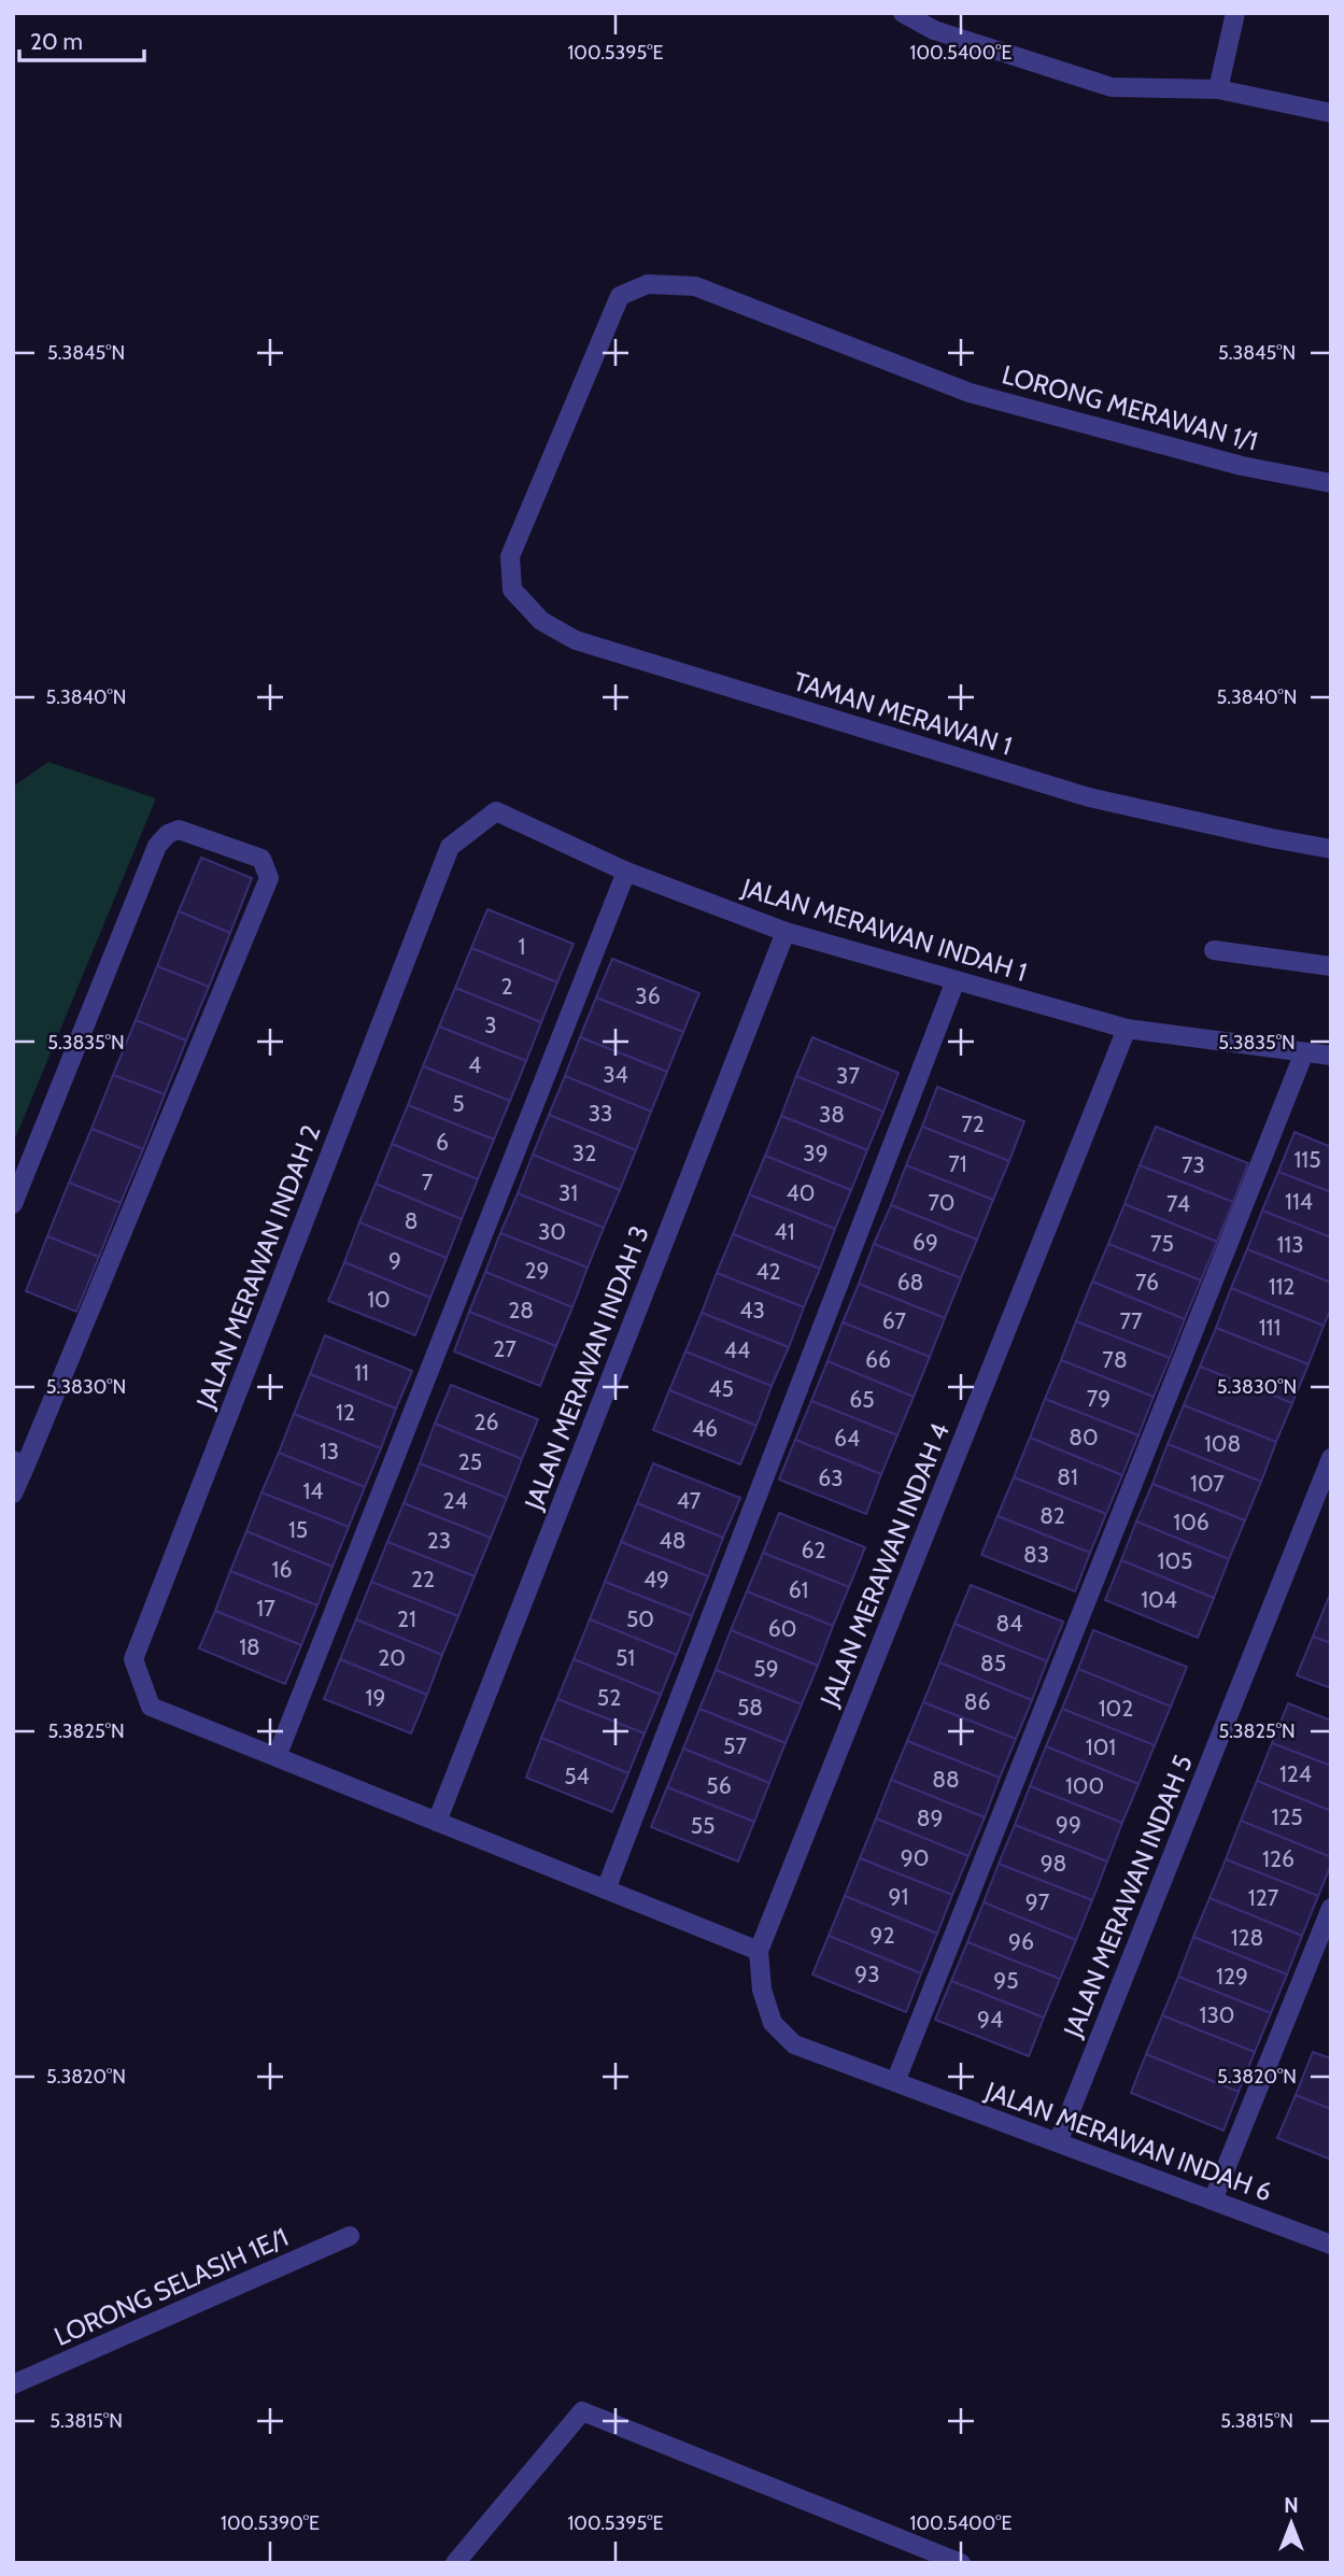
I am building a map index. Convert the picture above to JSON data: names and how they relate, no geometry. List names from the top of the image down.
{
  "streets": {
    "street": [
      "LORONG MERAWAN 1/1",
      "TAMAN MERAWAN 1",
      "JALAN MERAWAN INDAH 1",
      "JALAN MERAWAN INDAH 2",
      "JALAN MERAWAN INDAH 3",
      "JALAN MERAWAN INDAH 4",
      "JALAN MERAWAN INDAH 5",
      "JALAN MERAWAN INDAH 6",
      "LORONG SELASIH 1E/1"
    ]
  },
  "crossings": [
    ["LORONG MERAWAN 1/1", "TAMAN MERAWAN 1"],
    ["JALAN MERAWAN INDAH 1", "JALAN MERAWAN INDAH 2"],
    ["JALAN MERAWAN INDAH 1", "JALAN MERAWAN INDAH 3"],
    ["JALAN MERAWAN INDAH 1", "JALAN MERAWAN INDAH 4"],
    ["JALAN MERAWAN INDAH 4", "JALAN MERAWAN INDAH 6"],
    ["JALAN MERAWAN INDAH 5", "JALAN MERAWAN INDAH 6"]
  ],
  "house_numbers": [
    "1",
    "2",
    "36",
    "3",
    "4",
    "34",
    "37",
    "5",
    "33",
    "38",
    "72",
    "6",
    "32",
    "39",
    "115",
    "71",
    "73",
    "7",
    "31",
    "40",
    "114",
    "70",
    "74",
    "8",
    "30",
    "41",
    "69",
    "75",
    "113",
    "9",
    "29",
    "42",
    "68",
    "76",
    "112",
    "10",
    "28",
    "43",
    "67",
    "77",
    "111",
    "27",
    "44",
    "66",
    "78",
    "11",
    "45",
    "79",
    "65",
    "12",
    "26",
    "46",
    "80",
    "64",
    "108",
    "13",
    "25",
    "81",
    "63",
    "107",
    "14",
    "24",
    "47",
    "82",
    "106",
    "15",
    "23",
    "48",
    "62",
    "83",
    "105",
    "16",
    "22",
    "49",
    "61",
    "104",
    "17",
    "21",
    "50",
    "84",
    "60",
    "18",
    "20",
    "51",
    "85",
    "59",
    "19",
    "52",
    "86",
    "58",
    "102",
    "57",
    "101",
    "124",
    "54",
    "88",
    "56",
    "100",
    "125",
    "89",
    "99",
    "55",
    "90",
    "126",
    "98",
    "91",
    "127",
    "97",
    "92",
    "128",
    "96",
    "93",
    "129",
    "95",
    "130",
    "94"
  ],
  "scale_bar": "20 m",
  "north": "top",
  "coordinates": [
    "100.5395°E",
    "100.5400°E",
    "5.3845°N",
    "5.3840°N",
    "5.3835°N",
    "5.3830°N",
    "5.3825°N",
    "5.3820°N",
    "5.3815°N",
    "100.5390°E"
  ]
}
